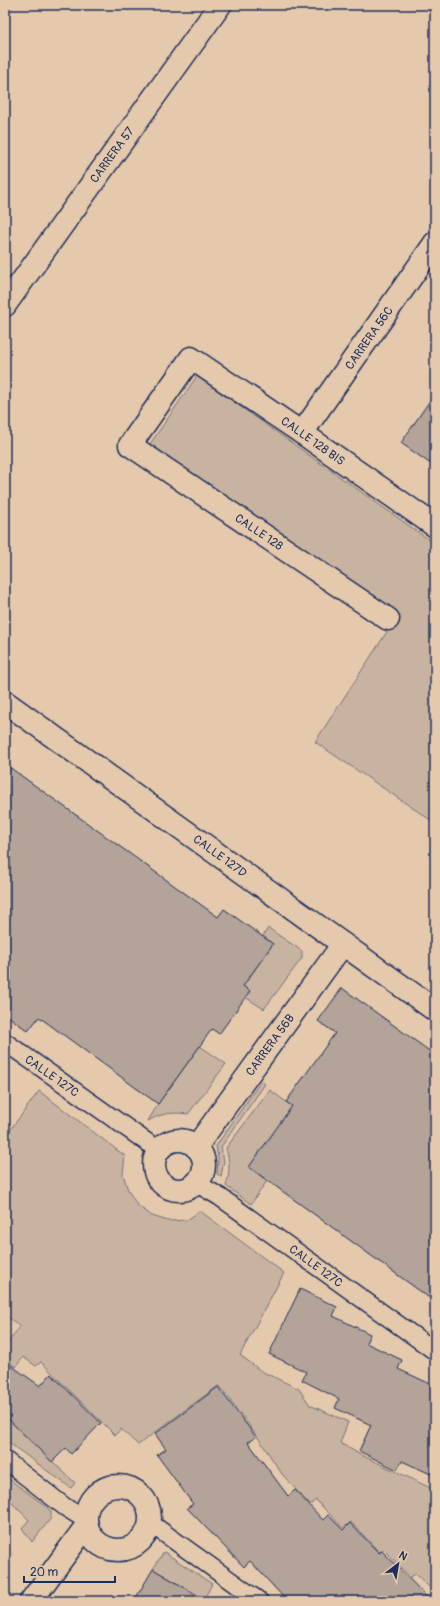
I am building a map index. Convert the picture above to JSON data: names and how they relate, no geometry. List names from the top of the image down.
{
  "streets": {
    "street": [
      "CARRERA 57",
      "CARRERA 56C",
      "CALLE 128 BIS",
      "CALLE 128",
      "CALLE 127D",
      "CARRERA 56B"
    ],
    "lane": ["CALLE 127C"]
  },
  "crossings": [
    ["CARRERA 56C", "CALLE 128 BIS"],
    ["CALLE 128 BIS", "CALLE 128"],
    ["CALLE 127D", "CARRERA 56B"],
    ["CARRERA 56B", "CALLE 127C"]
  ],
  "scale_bar": "20 m",
  "north": "top right"
}
